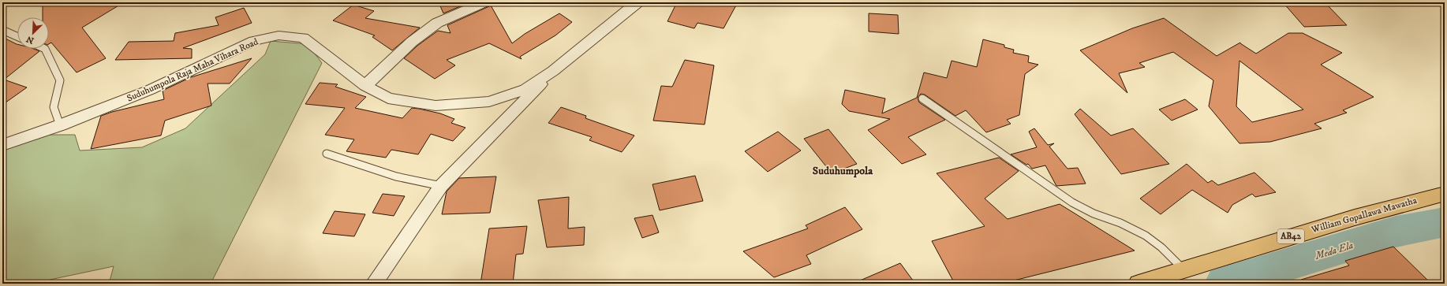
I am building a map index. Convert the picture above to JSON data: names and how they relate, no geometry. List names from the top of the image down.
{
  "streets": {
    "main road": ["William Gopallawa Mawatha", "AB42"],
    "street": ["Suduhumpola Raja Maha Vihara Road"]
  },
  "districts": ["Suduhumpola"],
  "water": ["Meda Ela"],
  "north": "bottom left"
}
